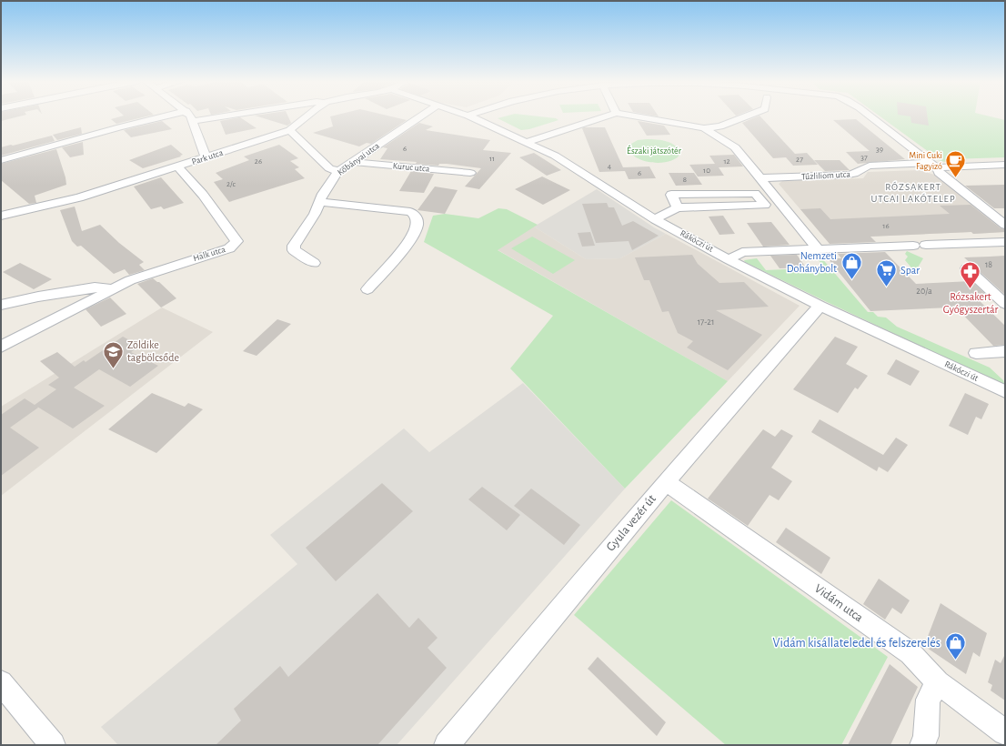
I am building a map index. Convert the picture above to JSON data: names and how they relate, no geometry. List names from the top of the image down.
{
  "streets": {
    "street": [
      "Park utca",
      "Kőbányai utca",
      "Kuruc utca",
      "Tűzliliom utca",
      "Rákóczi út",
      "Halk utca",
      "Gyula vezér út",
      "Vidám utca"
    ]
  },
  "crossings": [
    ["Park utca", "Halk utca"],
    ["Kőbányai utca", "Kuruc utca"],
    ["Rákóczi út", "Gyula vezér út"],
    ["Gyula vezér út", "Vidám utca"]
  ],
  "districts": ["RÓZSAKERT UTCAI LAKÓTELEP"],
  "parks": ["Északi játszótér"],
  "places": {
    "cafe": ["Mini Cuki Fagyizó"],
    "shop": ["Nemzeti Dohánybolt", "Vidám kisállateledel és felszerelés"],
    "supermarket": ["Spar"],
    "pharmacy": ["Rózsakert Gyógyszertár"],
    "school or university": ["Zöldike tagbölcsőde"]
  },
  "house_numbers": [
    "6",
    "39",
    "37",
    "11",
    "27",
    "26",
    "12",
    "4",
    "10",
    "6",
    "8",
    "2/c",
    "16",
    "18",
    "20/a",
    "17-21"
  ]
}
